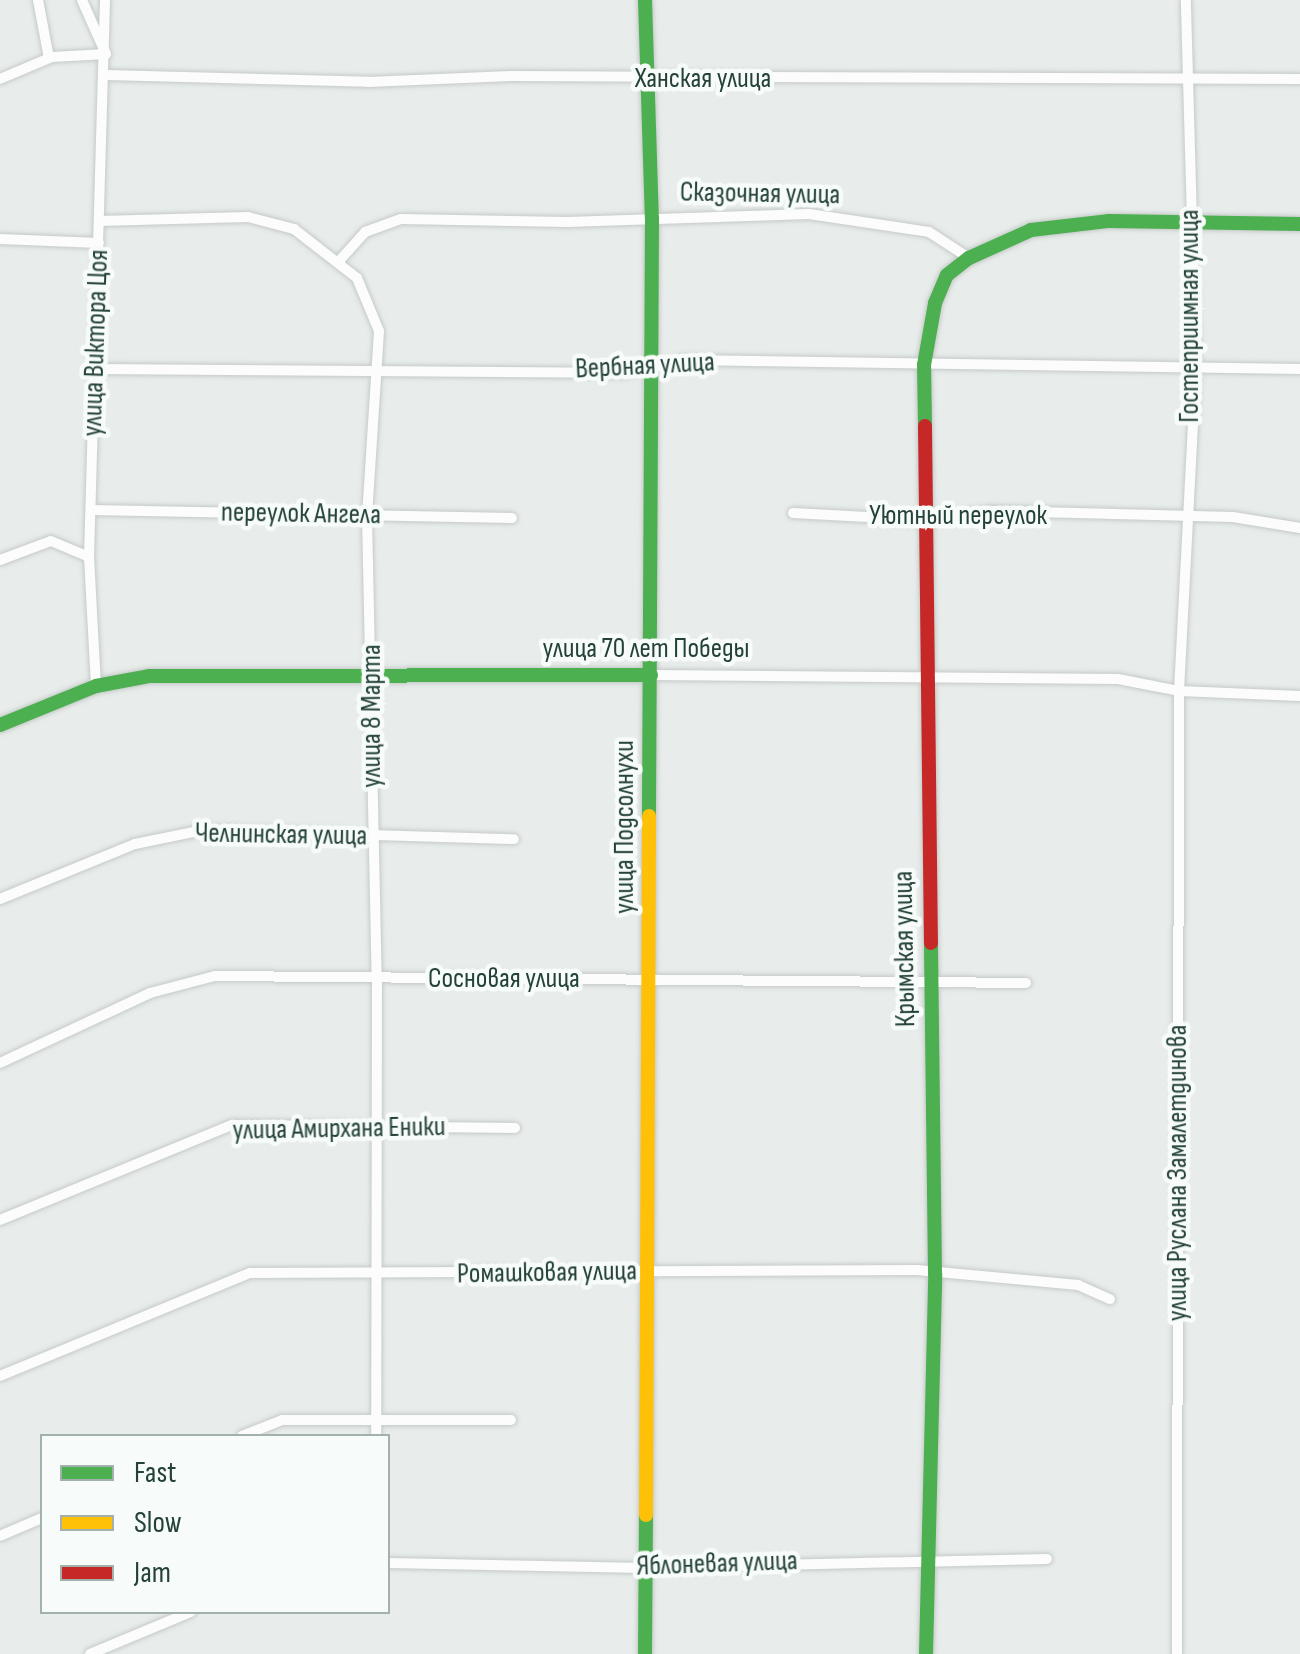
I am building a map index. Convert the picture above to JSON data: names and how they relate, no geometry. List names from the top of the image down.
{
  "streets": {
    "street": [
      "Ханская улица",
      "Сказочная улица",
      "Гостеприимная улица",
      "улица Виктора Цоя",
      "Вербная улица",
      "переулок Ангела",
      "Уютный переулок",
      "улица 70 лет Победы",
      "улица 8 Марта",
      "улица Подсолнухи",
      "Челнинская улица",
      "Крымская улица",
      "Сосновая улица",
      "улица Амирхана Еники",
      "улица Руслана Замалетдинова",
      "Ромашковая улица",
      "Яблоневая улица"
    ]
  },
  "crossings": [
    ["Ханская улица", "Гостеприимная улица"],
    ["Ханская улица", "улица Виктора Цоя"],
    ["Ханская улица", "улица Подсолнухи"],
    ["Сказочная улица", "улица 8 Марта"],
    ["Сказочная улица", "улица Подсолнухи"],
    ["Сказочная улица", "Крымская улица"],
    ["Гостеприимная улица", "Вербная улица"],
    ["Гостеприимная улица", "Уютный переулок"],
    ["Гостеприимная улица", "улица 70 лет Победы"],
    ["Гостеприимная улица", "улица Руслана Замалетдинова"],
    ["улица Виктора Цоя", "Вербная улица"],
    ["улица Виктора Цоя", "переулок Ангела"],
    ["улица Виктора Цоя", "улица 70 лет Победы"],
    ["улица Виктора Цоя", "улица 8 Марта"],
    ["Вербная улица", "улица 8 Марта"],
    ["Вербная улица", "улица Подсолнухи"],
    ["Вербная улица", "Крымская улица"],
    ["переулок Ангела", "улица 8 Марта"],
    ["Уютный переулок", "Крымская улица"],
    ["улица 70 лет Победы", "улица 8 Марта"],
    ["улица 70 лет Победы", "улица Подсолнухи"],
    ["улица 70 лет Победы", "Крымская улица"],
    ["улица 70 лет Победы", "улица Руслана Замалетдинова"],
    ["улица 8 Марта", "Челнинская улица"],
    ["улица 8 Марта", "Сосновая улица"],
    ["улица 8 Марта", "улица Амирхана Еники"],
    ["улица 8 Марта", "Ромашковая улица"],
    ["улица Подсолнухи", "Сосновая улица"],
    ["улица Подсолнухи", "Ромашковая улица"],
    ["улица Подсолнухи", "Яблоневая улица"],
    ["Крымская улица", "Сосновая улица"],
    ["Крымская улица", "Ромашковая улица"],
    ["Крымская улица", "Яблоневая улица"]
  ],
  "legend": ["Fast", "Slow", "Jam"]
}
